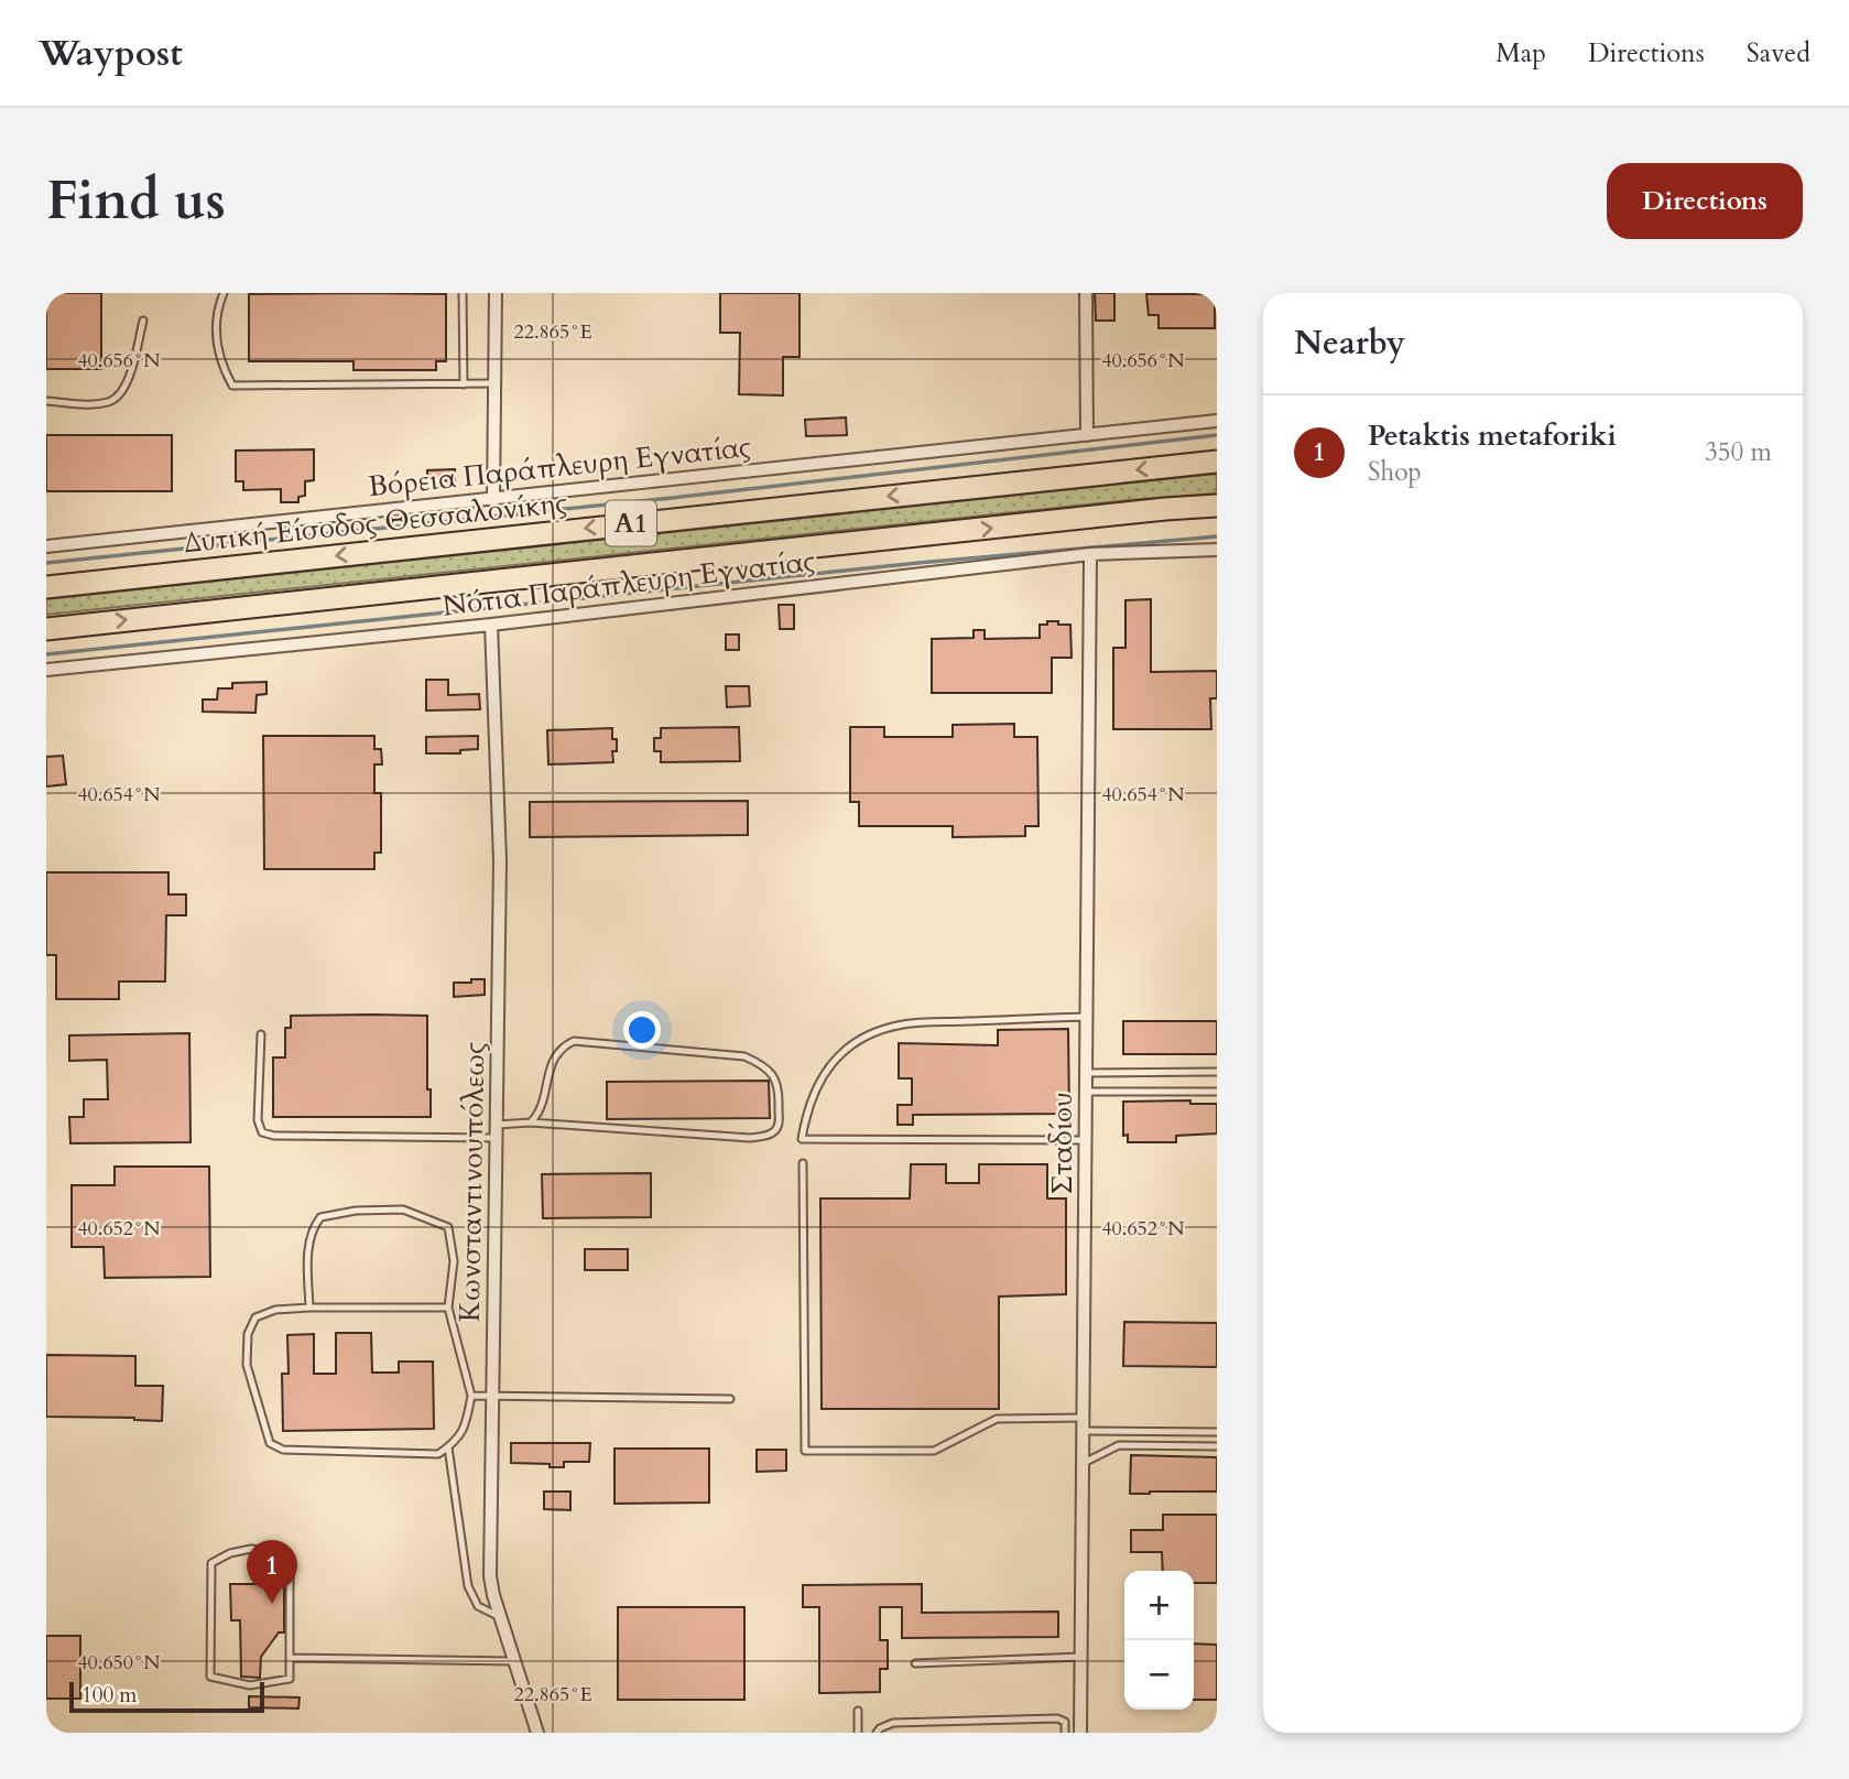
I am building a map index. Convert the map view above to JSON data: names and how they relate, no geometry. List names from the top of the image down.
{
  "streets": {
    "highway": ["Δυτική Είσοδος Θεσσαλονίκης", "Α1"],
    "street": [
      "Βόρεια Παράπλευρη Εγνατίας",
      "Νότια Παράπλευρη Εγνατίας",
      "Σταδίου",
      "Κωνσταντινουπόλεως"
    ]
  },
  "crossings": [
    ["Νότια Παράπλευρη Εγνατίας", "Σταδίου"],
    ["Νότια Παράπλευρη Εγνατίας", "Κωνσταντινουπόλεως"]
  ],
  "scale_bar": "100 m",
  "page": {
    "header": "Waypost",
    "nav": ["Map", "Directions", "Saved"],
    "buttons": "Directions",
    "title": "Find us",
    "heading": "Nearby",
    "list": [
      {
        "mark": "1",
        "name": "Petaktis metaforiki",
        "note": "Shop",
        "value": "350 m"
      }
    ],
    "pins": "1",
    "map_buttons": ["+", "−"],
    "scale": "100 m"
  },
  "coordinates": [
    "22.865°E",
    "40.656°N",
    "40.654°N",
    "40.652°N",
    "40.650°N"
  ]
}
